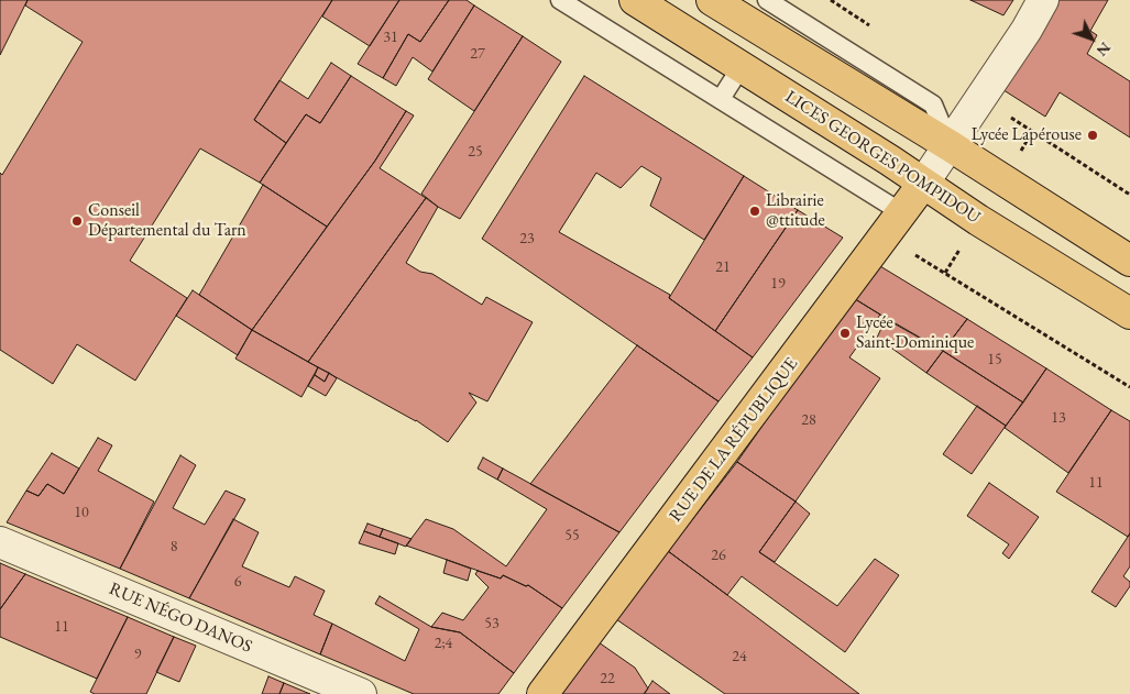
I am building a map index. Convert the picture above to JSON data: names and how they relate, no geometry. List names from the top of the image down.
{
  "streets": {
    "main road": ["LICES GEORGES POMPIDOU", "RUE DE LA RÉPUBLIQUE"],
    "street": ["RUE NÉGO DANOS"]
  },
  "crossings": [
    ["LICES GEORGES POMPIDOU", "RUE DE LA RÉPUBLIQUE"]
  ],
  "places": [
    "Lycée Lapérouse",
    "Librairie @ttitude",
    "Conseil Départemental du Tarn",
    "Lycée Saint-Dominique"
  ],
  "house_numbers": [
    "31",
    "27",
    "25",
    "23",
    "21",
    "19",
    "15",
    "13",
    "28",
    "11",
    "10",
    "55",
    "8",
    "26",
    "6",
    "53",
    "11",
    "2;4",
    "9",
    "24",
    "22"
  ],
  "north": "bottom right"
}
